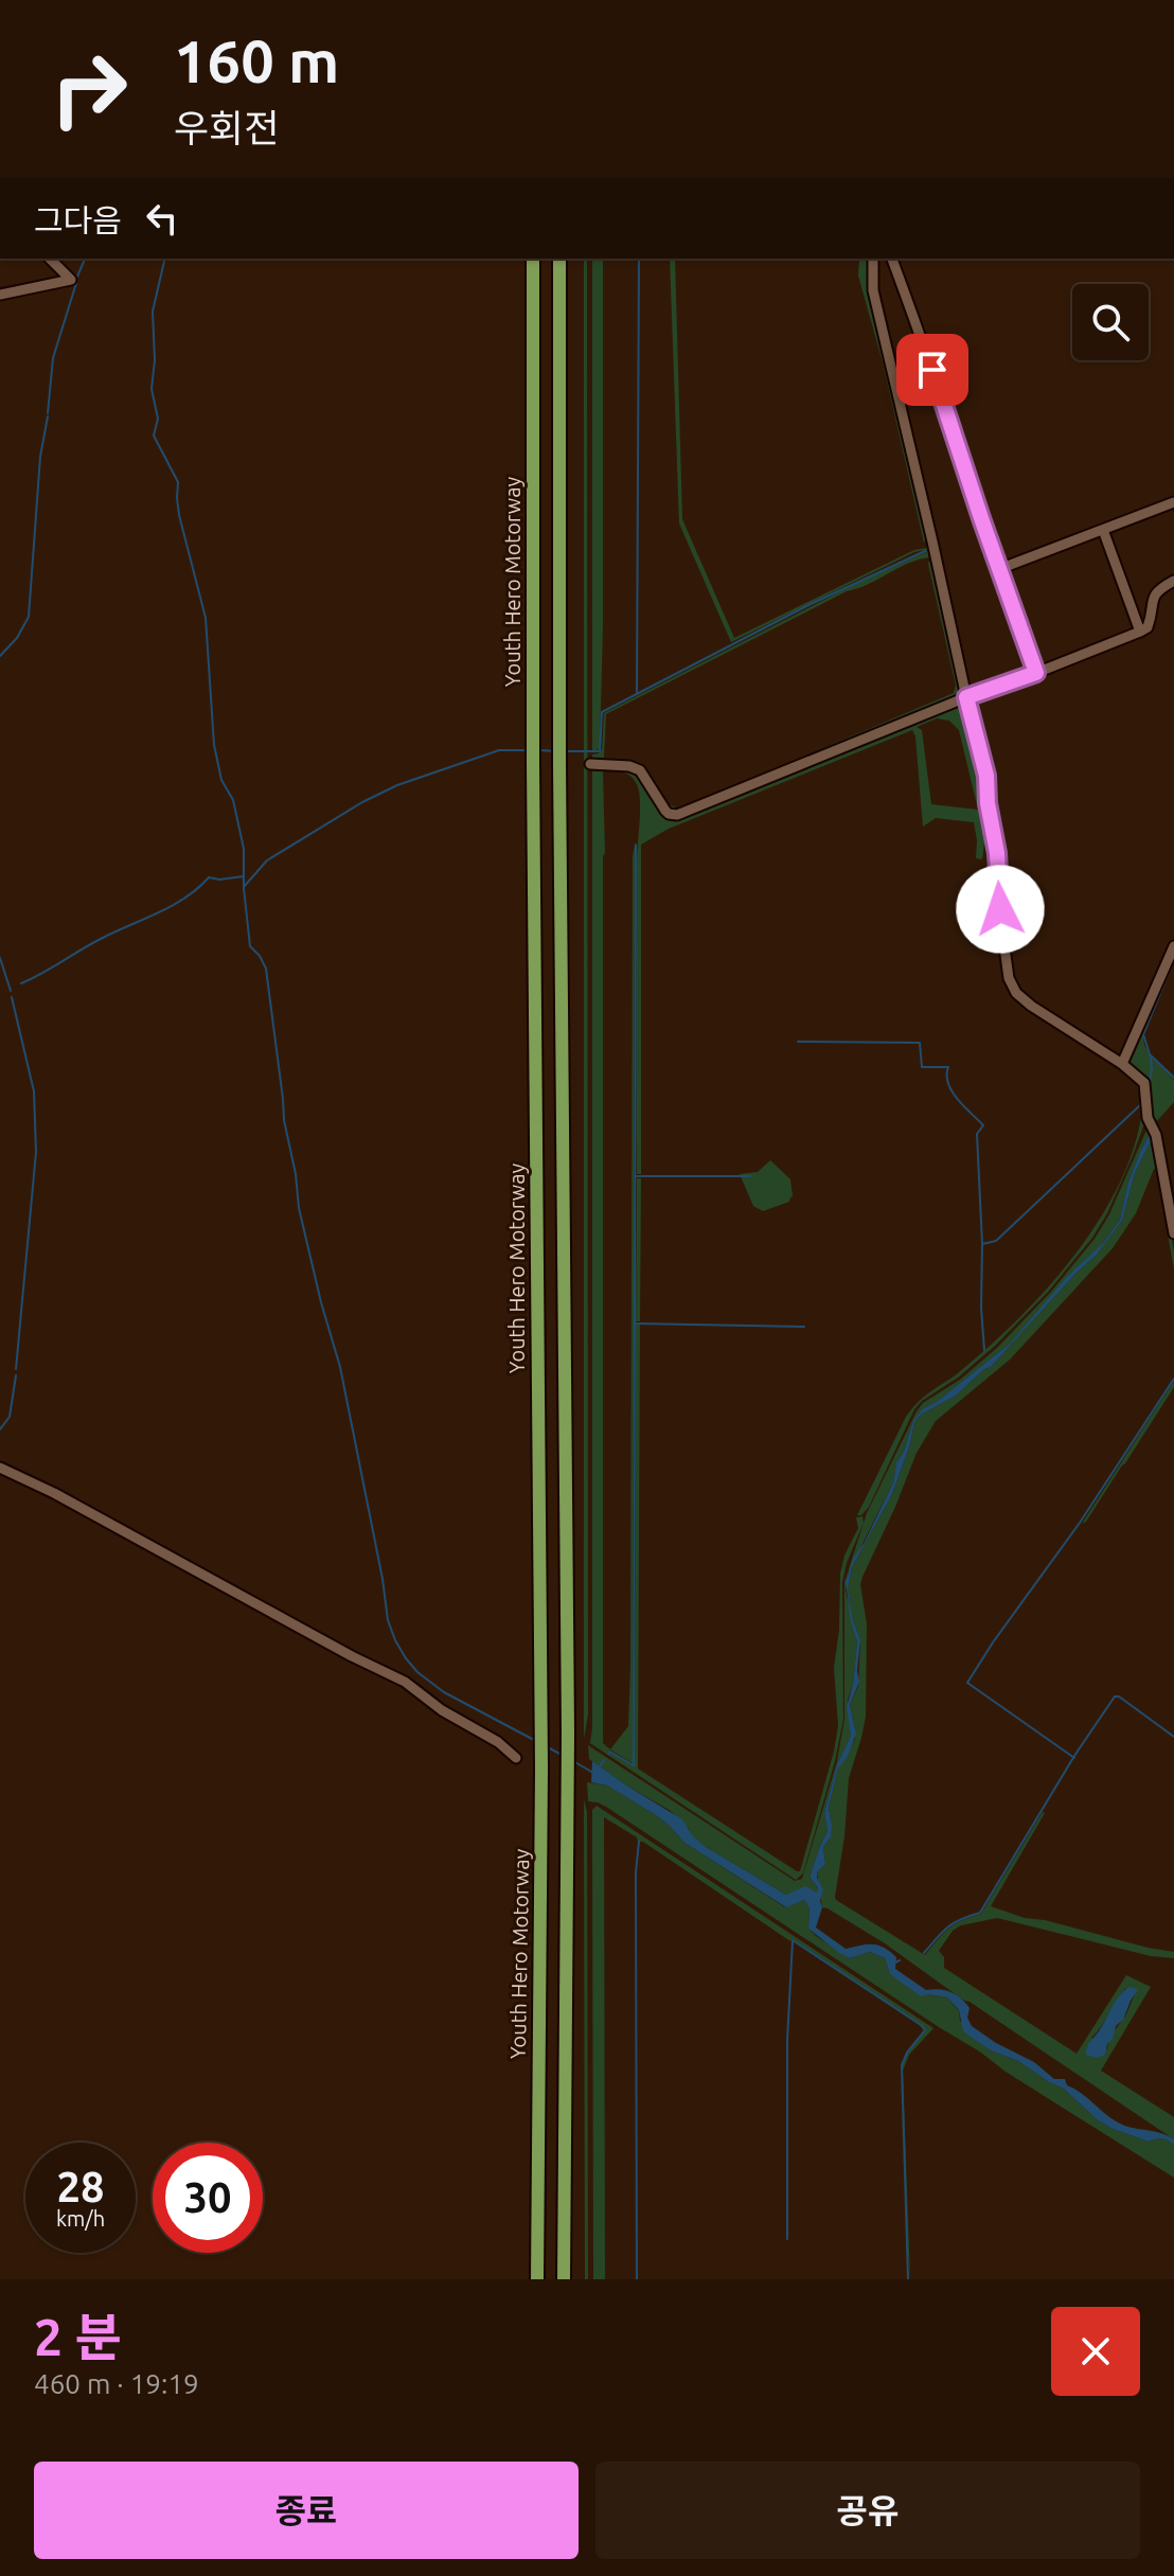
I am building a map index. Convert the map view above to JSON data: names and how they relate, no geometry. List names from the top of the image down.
{
  "streets": {
    "highway": ["Youth Hero Motorway"]
  },
  "page": {
    "turn": ["160 m", "우회전"],
    "then": "그다음",
    "speed": "28 km/h",
    "limit": "30",
    "heading": ["2 분", "460 m · 19:19"],
    "buttons": ["종료", "공유"]
  }
}
